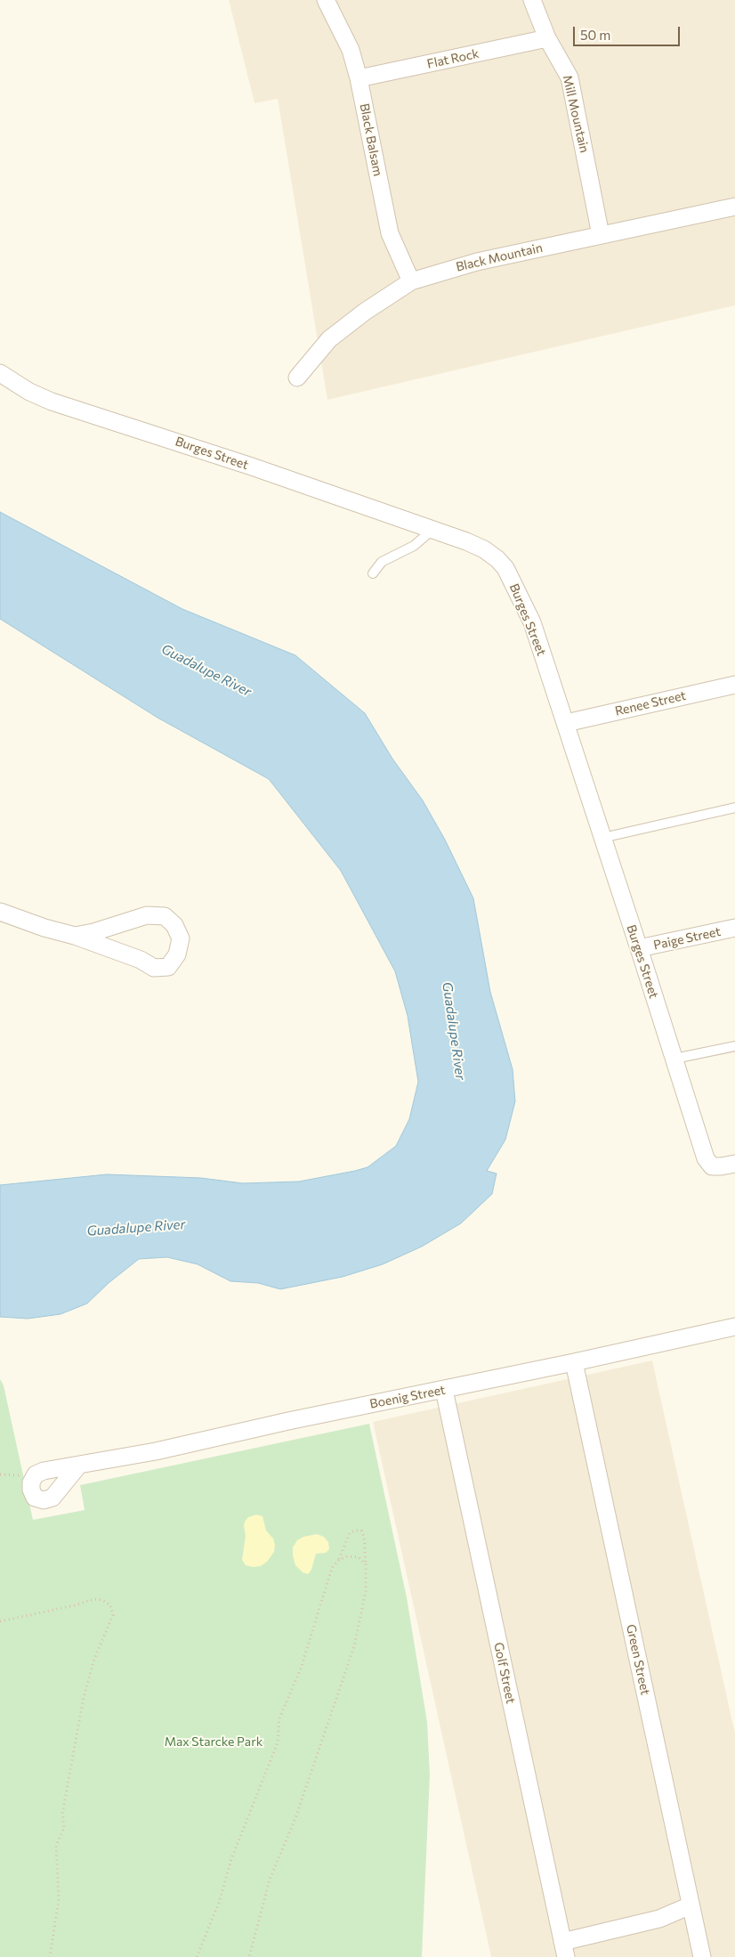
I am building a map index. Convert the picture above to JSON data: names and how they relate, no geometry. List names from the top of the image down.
{
  "streets": {
    "street": [
      "Flat Rock",
      "Mill Mountain",
      "Black Balsam",
      "Black Mountain",
      "Burges Street",
      "Renee Street",
      "Paige Street",
      "Boenig Street",
      "Green Street",
      "Golf Street"
    ]
  },
  "crossings": [
    ["Flat Rock", "Mill Mountain"],
    ["Flat Rock", "Black Balsam"],
    ["Mill Mountain", "Black Mountain"],
    ["Black Balsam", "Black Mountain"],
    ["Burges Street", "Renee Street"],
    ["Burges Street", "Paige Street"],
    ["Boenig Street", "Green Street"],
    ["Boenig Street", "Golf Street"]
  ],
  "water": ["Guadalupe River"],
  "parks": ["Max Starcke Park"],
  "scale_bar": "50 m"
}
